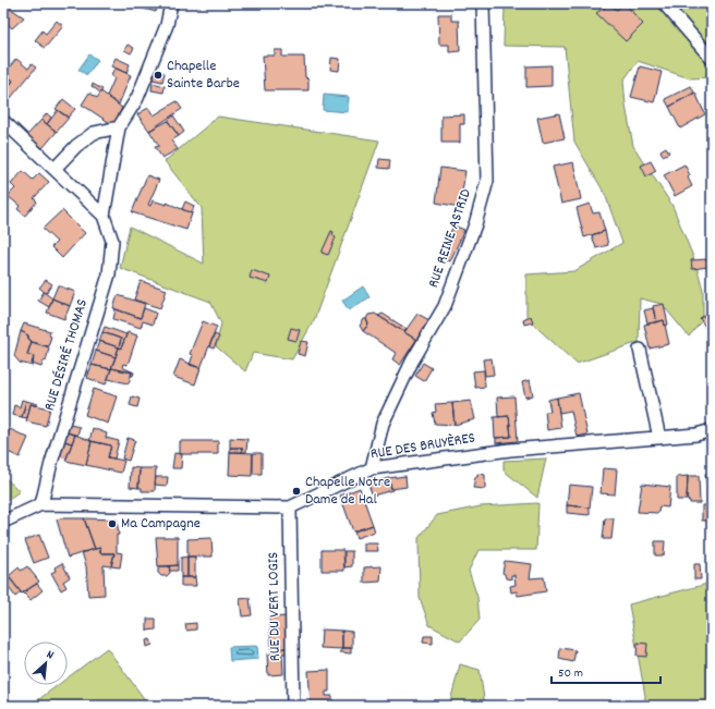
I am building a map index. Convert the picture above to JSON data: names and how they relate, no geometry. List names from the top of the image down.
{
  "streets": {
    "street": [
      "RUE REINE ASTRID",
      "RUE DÉSIRÉ THOMAS",
      "RUE DES BRUYÈRES",
      "RUE DU VERT LOGIS"
    ]
  },
  "crossings": [
    ["RUE REINE ASTRID", "RUE DES BRUYÈRES"],
    ["RUE DÉSIRÉ THOMAS", "RUE DES BRUYÈRES"],
    ["RUE DES BRUYÈRES", "RUE DU VERT LOGIS"]
  ],
  "places": ["Chapelle Sainte Barbe", "Chapelle Notre Dame de Hal", "Ma Campagne"],
  "scale_bar": "50 m",
  "north": "top right"
}
